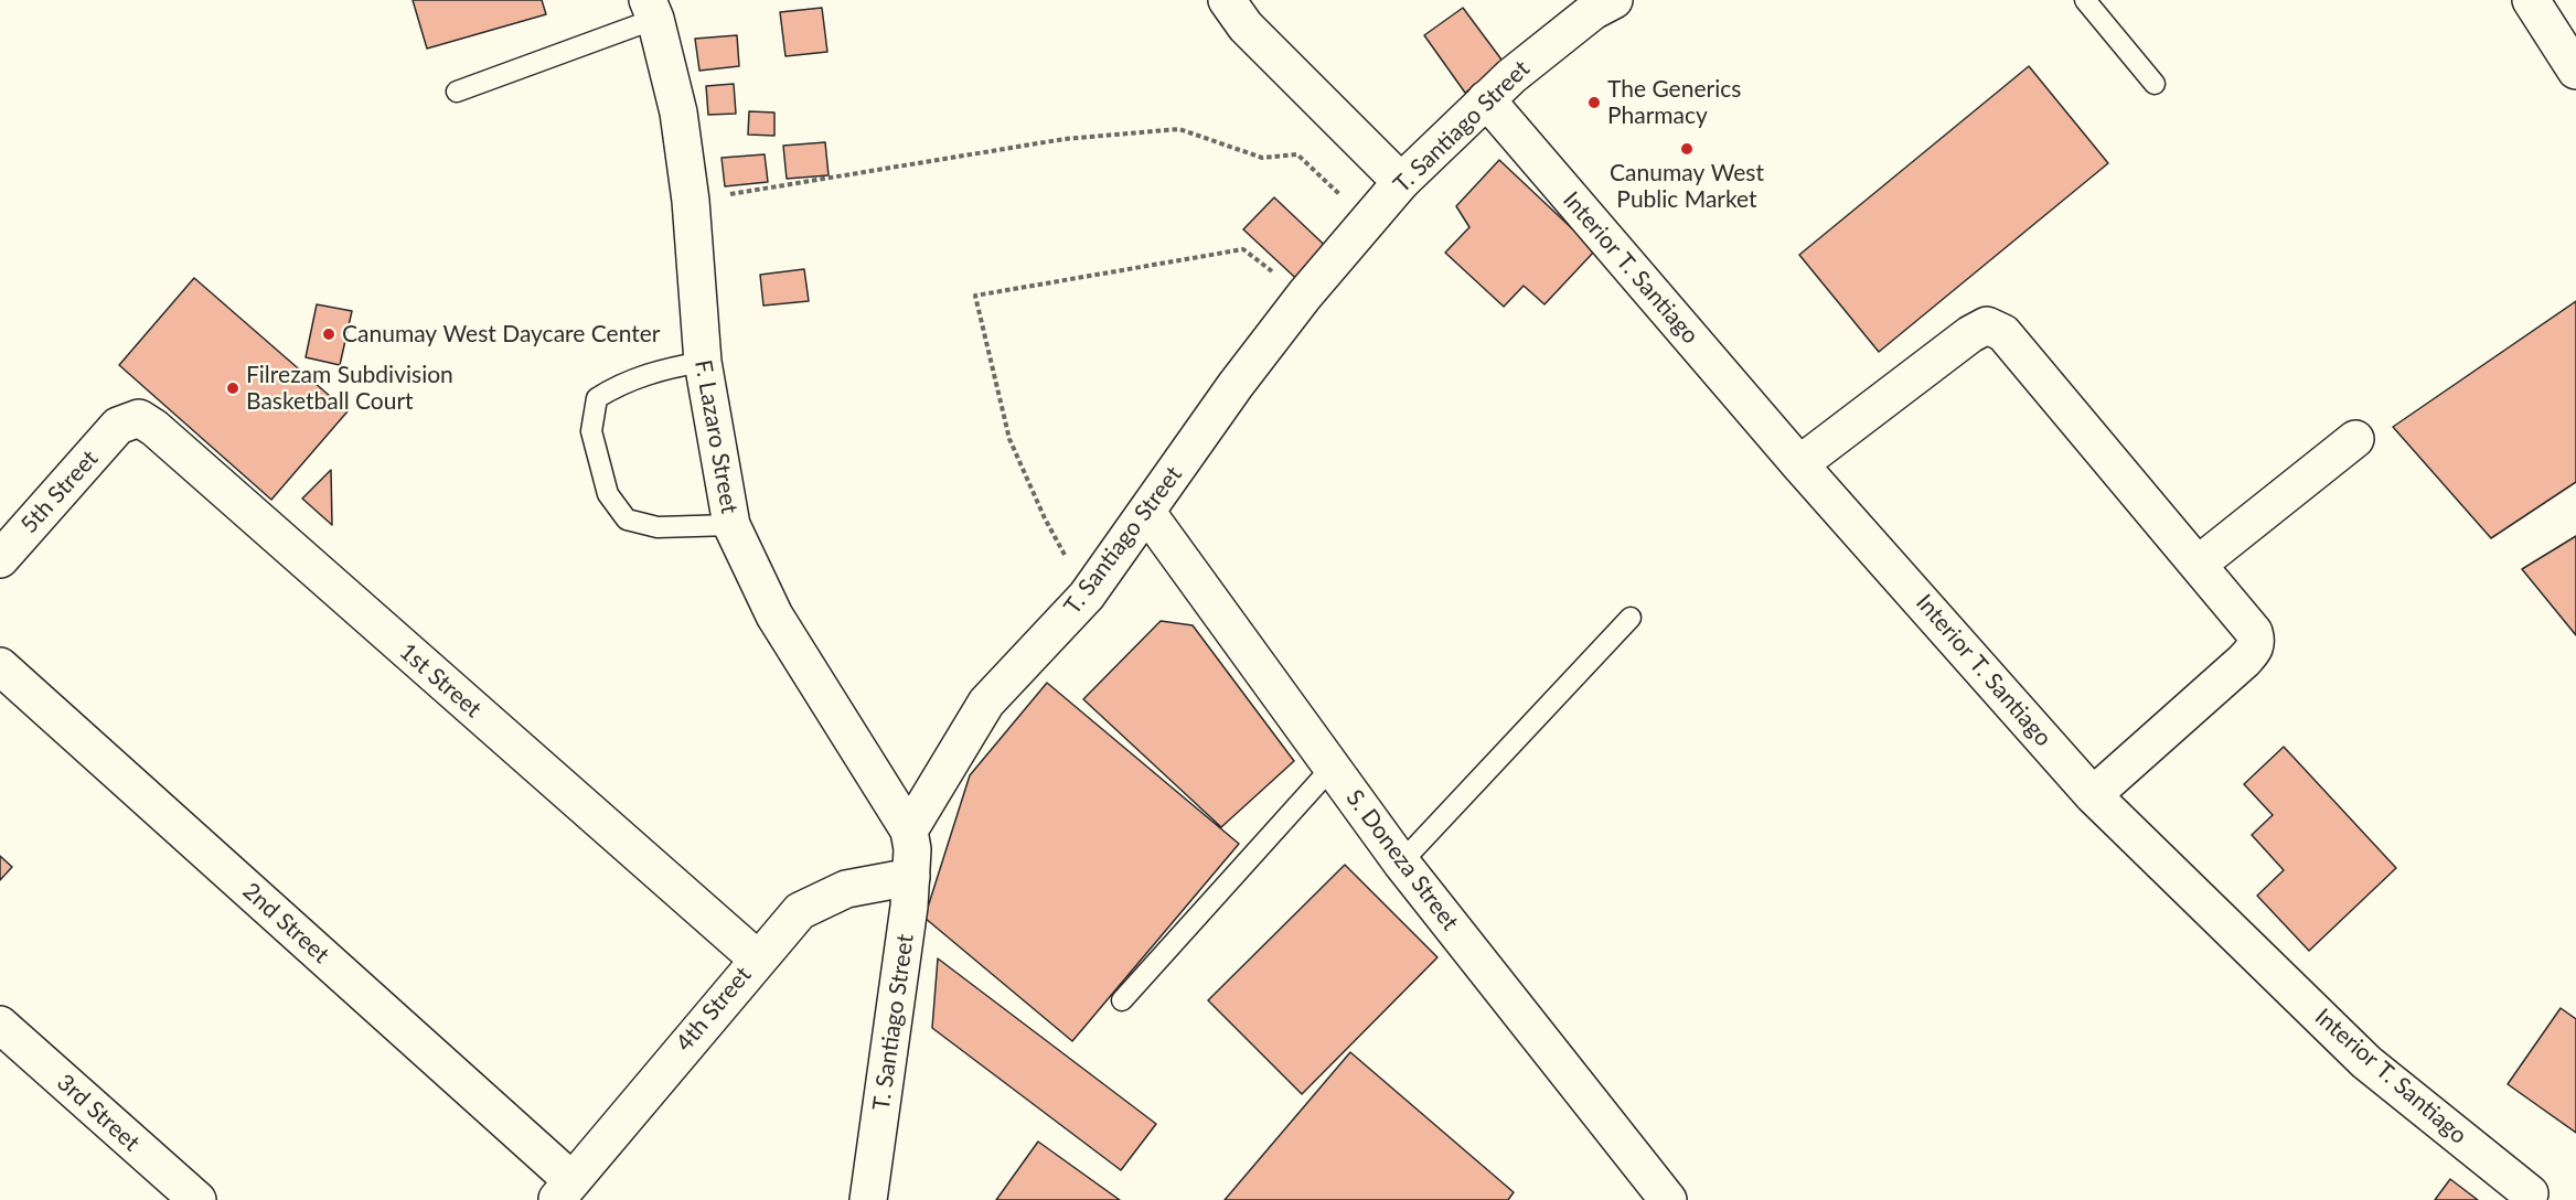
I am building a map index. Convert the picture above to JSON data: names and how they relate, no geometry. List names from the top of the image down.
{
  "streets": {
    "street": [
      "T. Santiago Street",
      "Interior T. Santiago",
      "F. Lazaro Street",
      "5th Street",
      "1st Street",
      "S. Doneza Street",
      "2nd Street",
      "4th Street",
      "3rd Street"
    ]
  },
  "crossings": [
    ["T. Santiago Street", "Interior T. Santiago"],
    ["T. Santiago Street", "F. Lazaro Street"],
    ["T. Santiago Street", "S. Doneza Street"],
    ["T. Santiago Street", "4th Street"],
    ["5th Street", "1st Street"],
    ["1st Street", "4th Street"],
    ["2nd Street", "4th Street"]
  ],
  "places": [
    "The Generics Pharmacy",
    "Canumay West Public Market",
    "Canumay West Daycare Center",
    "Filrezam Subdivision Basketball Court"
  ]
}
